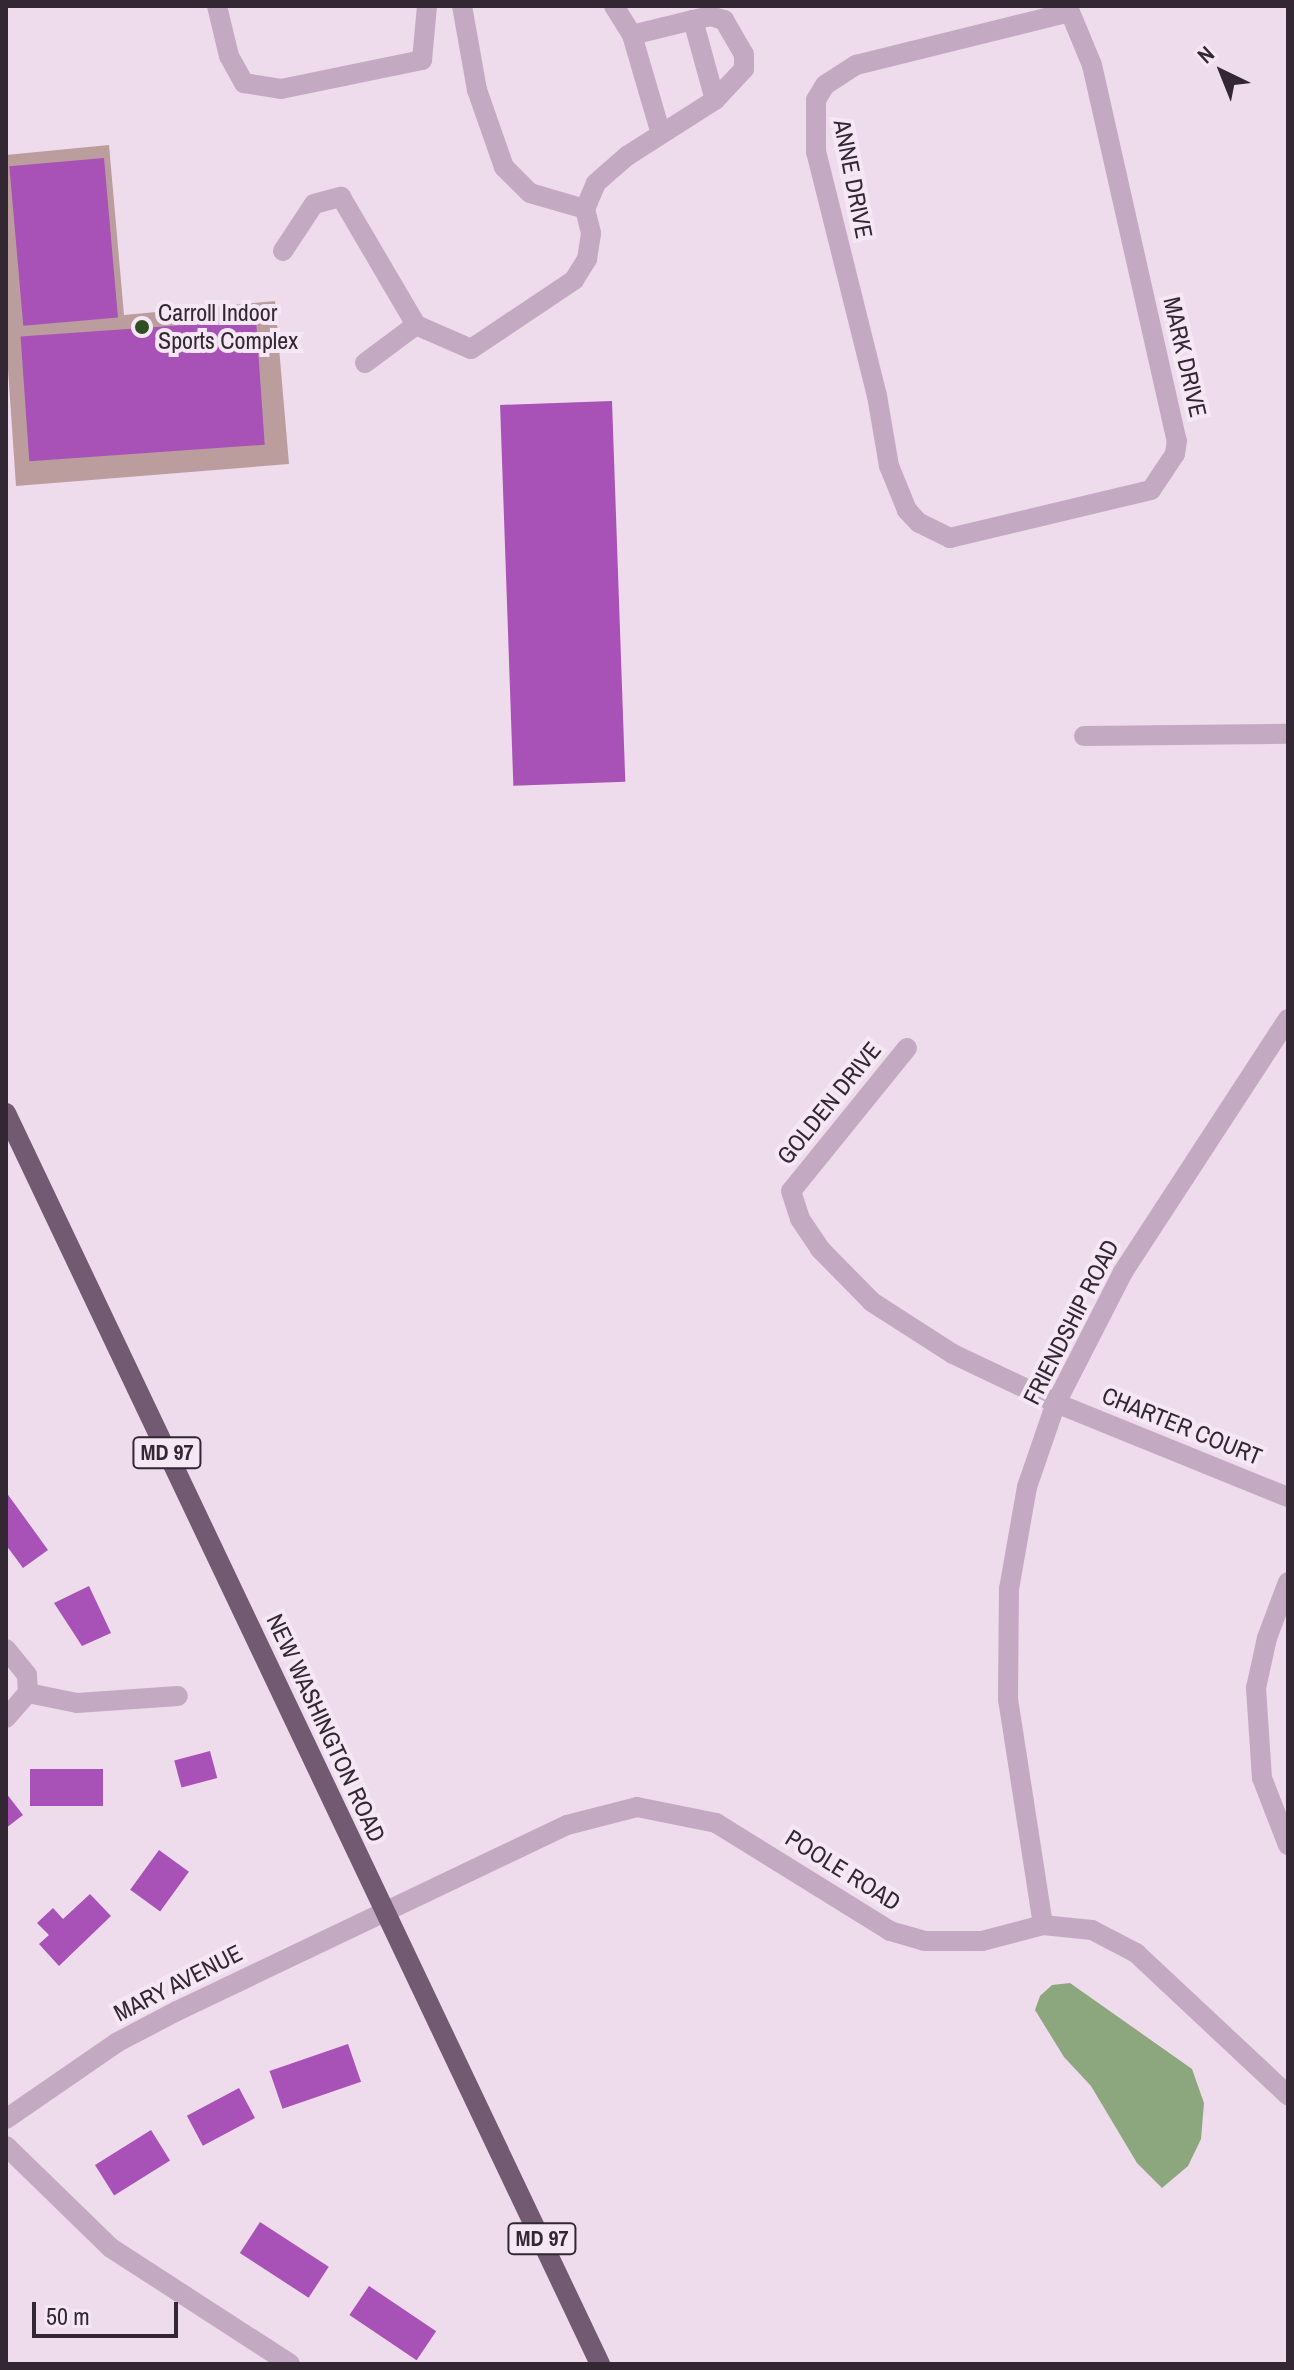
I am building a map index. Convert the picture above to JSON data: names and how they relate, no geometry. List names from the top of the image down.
{
  "streets": {
    "main road": ["MD 97", "NEW WASHINGTON ROAD"],
    "street": [
      "ANNE DRIVE",
      "MARK DRIVE",
      "GOLDEN DRIVE",
      "FRIENDSHIP ROAD",
      "CHARTER COURT",
      "POOLE ROAD",
      "MARY AVENUE"
    ]
  },
  "crossings": [
    ["ANNE DRIVE", "MARK DRIVE"],
    ["GOLDEN DRIVE", "CHARTER COURT"],
    ["FRIENDSHIP ROAD", "CHARTER COURT"],
    ["FRIENDSHIP ROAD", "POOLE ROAD"],
    ["NEW WASHINGTON ROAD", "POOLE ROAD"],
    ["NEW WASHINGTON ROAD", "MARY AVENUE"],
    ["POOLE ROAD", "MARY AVENUE"]
  ],
  "places": ["Carroll Indoor Sports Complex"],
  "scale_bar": "50 m",
  "north": "top left"
}
